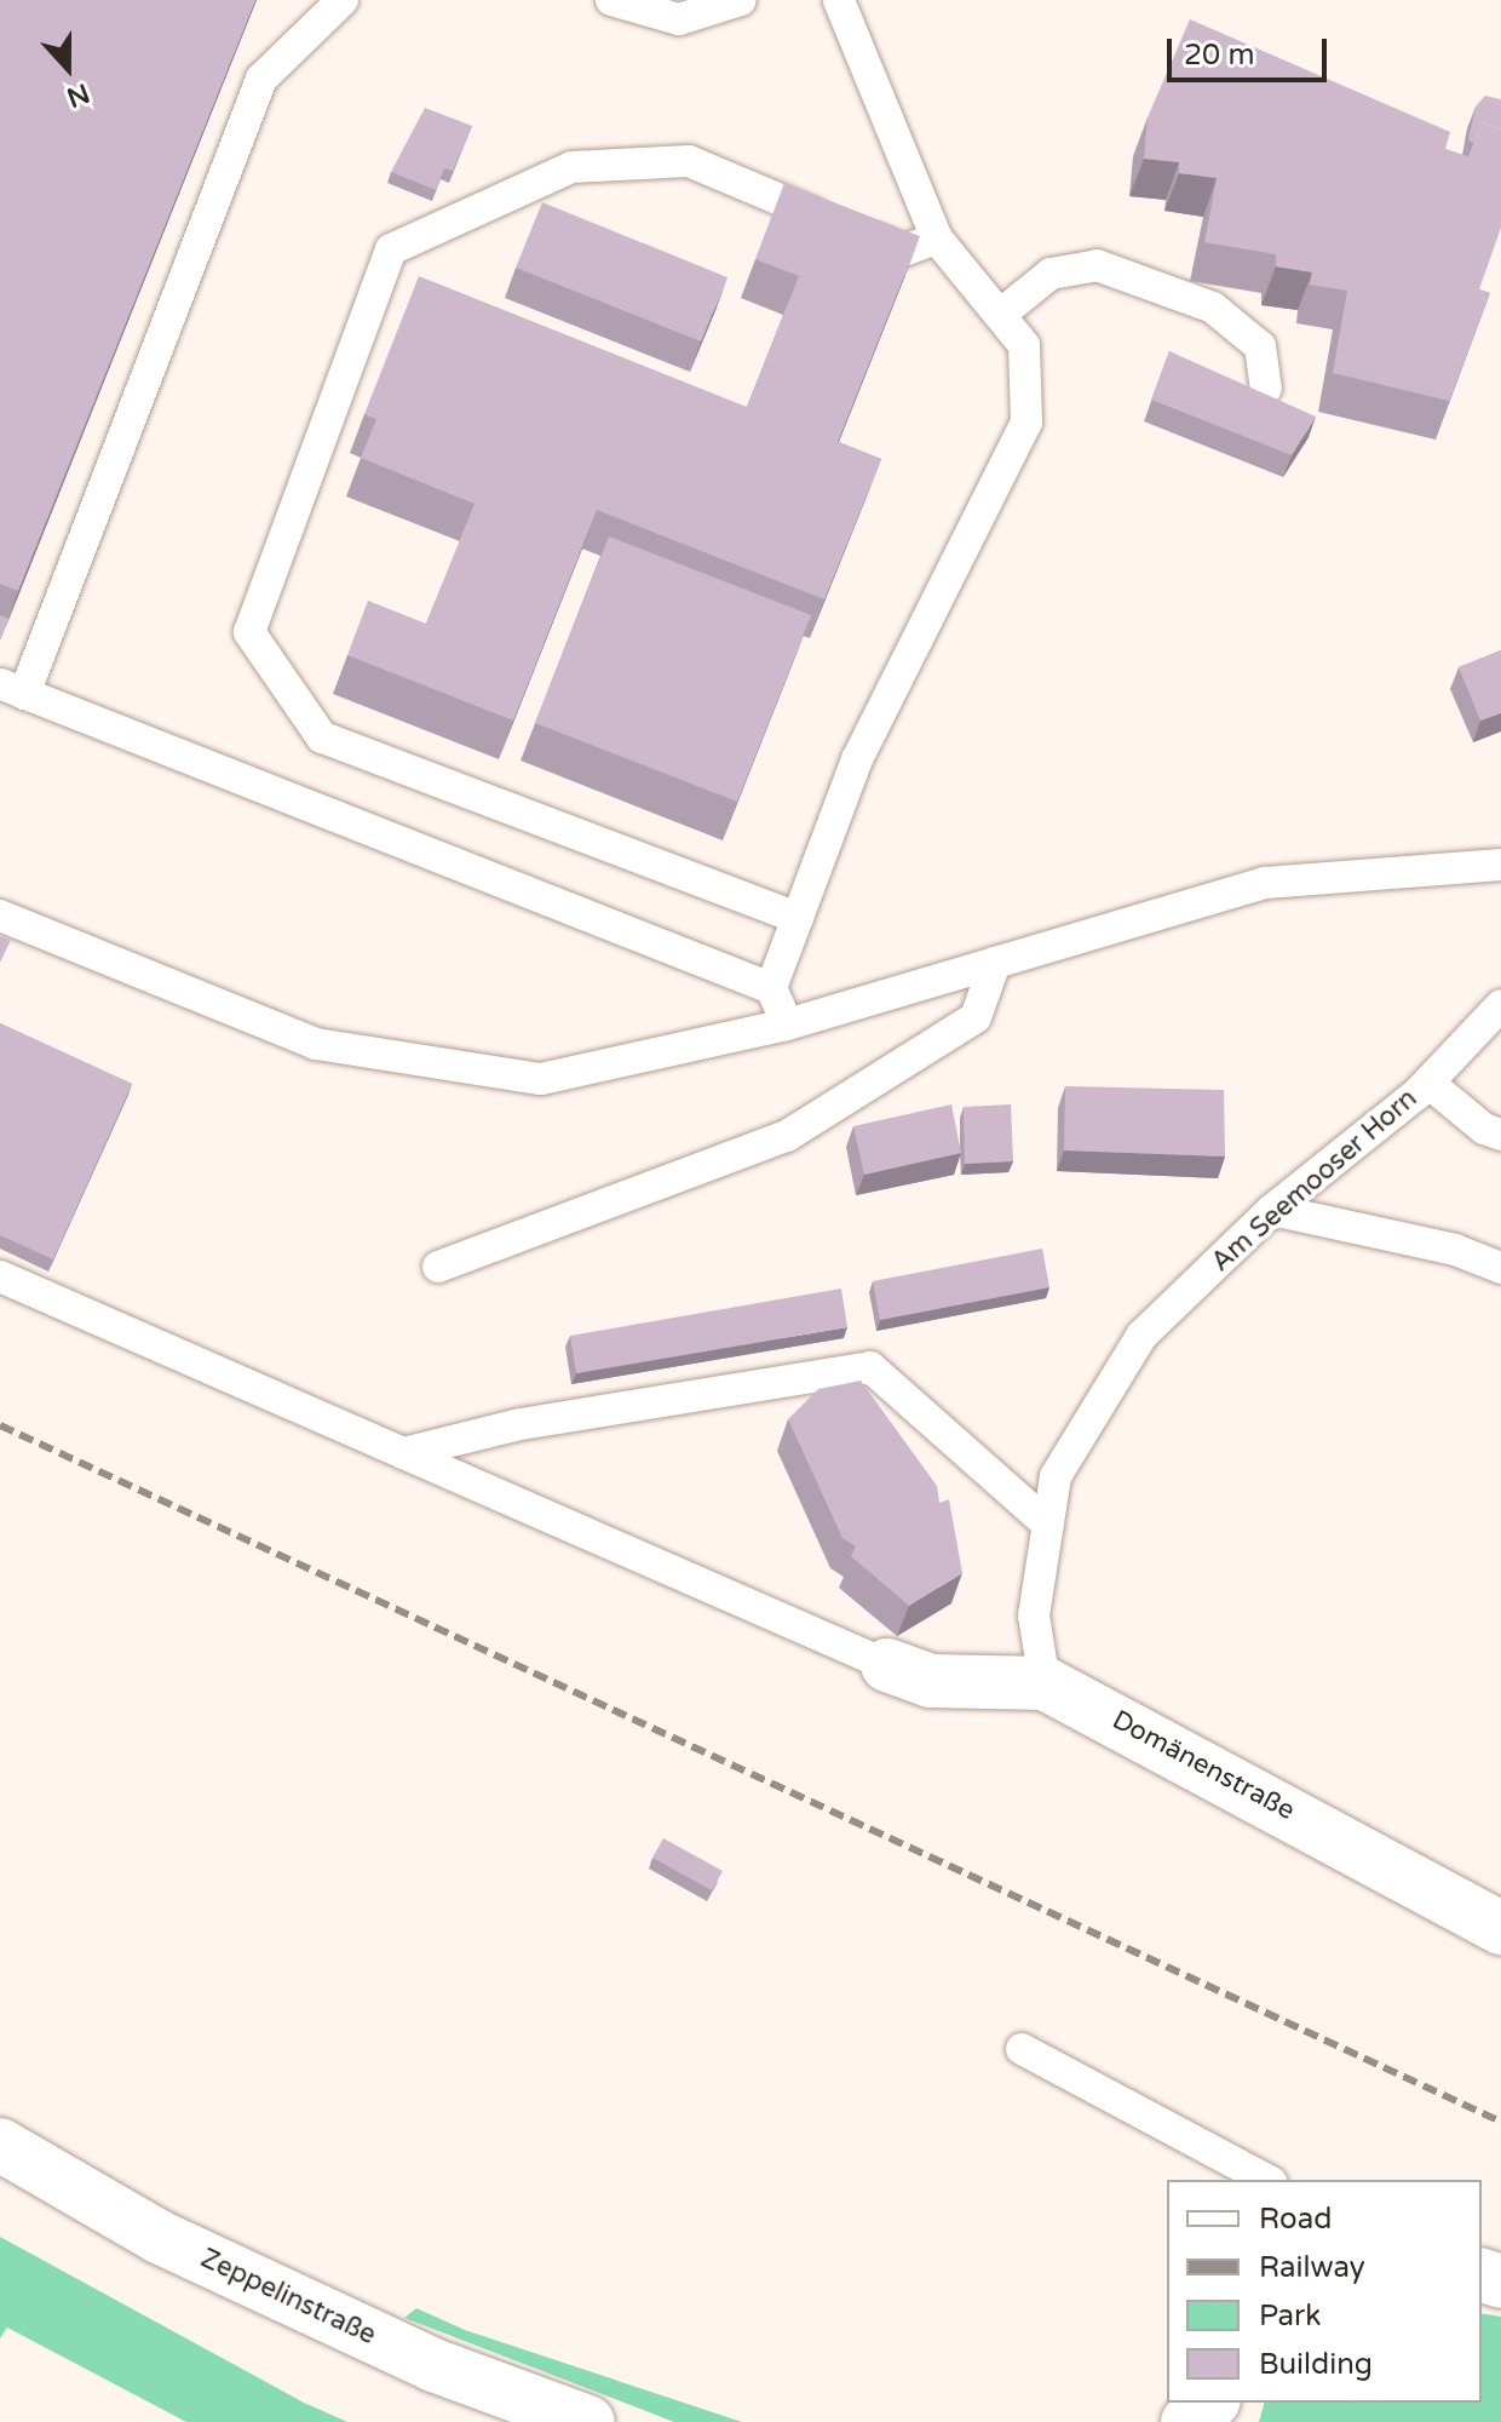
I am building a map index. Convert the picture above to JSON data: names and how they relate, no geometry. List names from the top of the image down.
{
  "streets": {
    "street": ["Domänenstraße", "Zeppelinstraße"],
    "lane": ["Am Seemooser Horn"]
  },
  "crossings": [
    ["Am Seemooser Horn", "Domänenstraße"]
  ],
  "legend": [
    "Road",
    "Railway",
    "Park",
    "Building"
  ],
  "scale_bar": "20 m",
  "north": "bottom"
}
